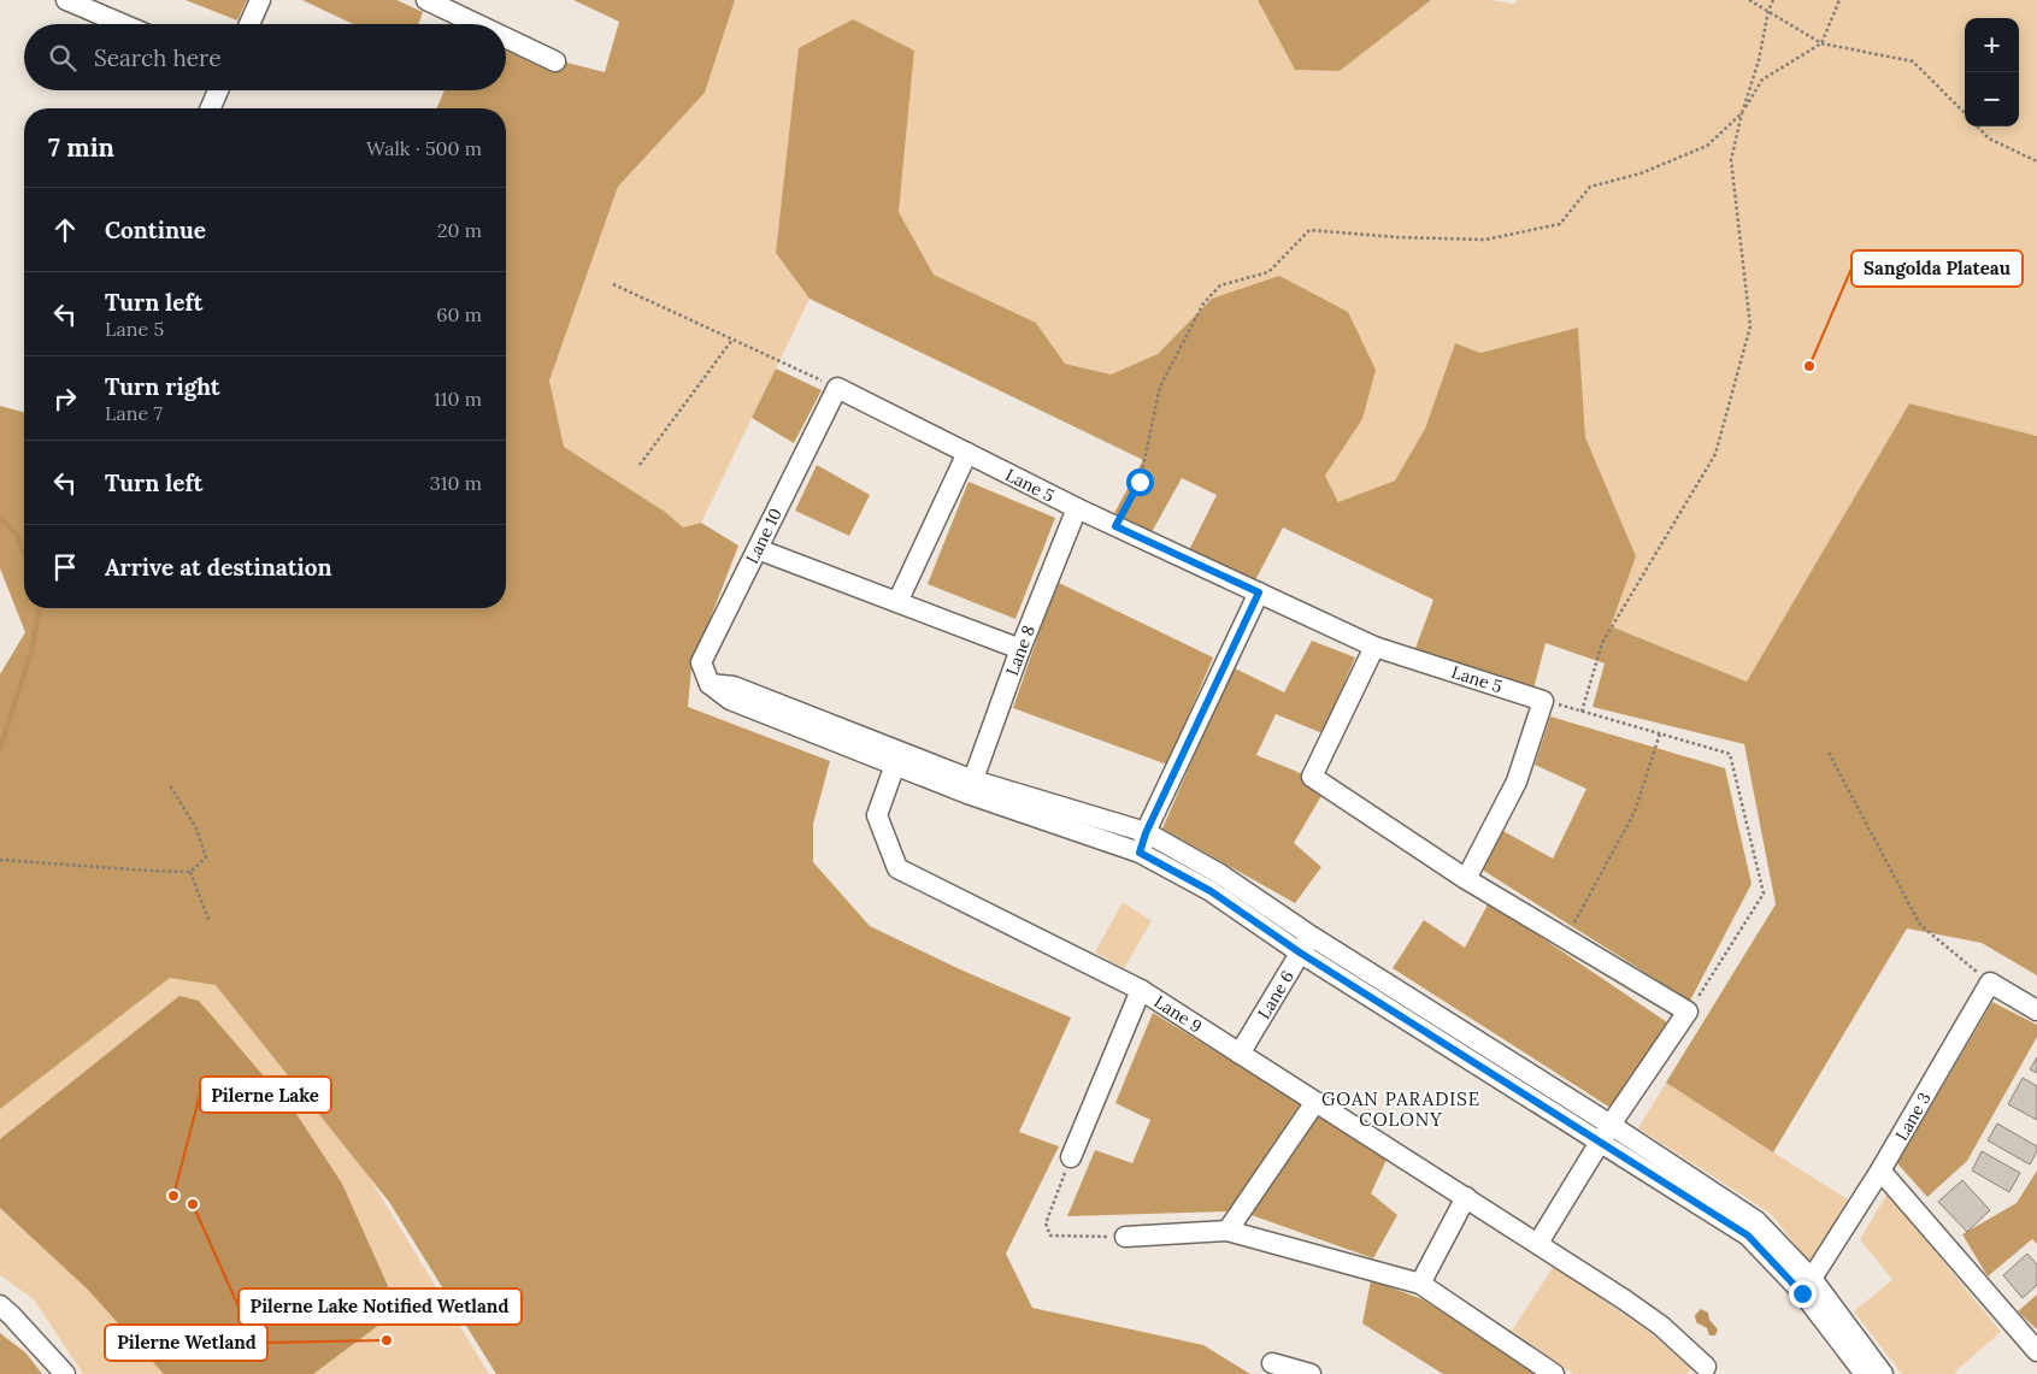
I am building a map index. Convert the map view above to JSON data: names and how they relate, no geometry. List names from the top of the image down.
{
  "streets": {
    "street": [
      "Lane 5",
      "Lane 10",
      "Lane 8",
      "Lane 6",
      "Lane 9",
      "Lane 3"
    ]
  },
  "crossings": [
    ["Lane 5", "Lane 10"],
    ["Lane 5", "Lane 8"],
    ["Lane 6", "Lane 9"]
  ],
  "districts": ["GOAN PARADISE COLONY"],
  "places": [
    "Sangolda Plateau",
    "Pilerne Lake",
    "Pilerne Lake Notified Wetland",
    "Pilerne Wetland"
  ],
  "page": {
    "map_buttons": ["+", "−"],
    "search": "Search here",
    "heading": ["7 min", "Walk · 500 m"],
    "list": [
      ["Continue", "20 m"],
      ["Turn left", "Lane 5", "60 m"],
      ["Turn right", "Lane 7", "110 m"],
      ["Turn left", "310 m"],
      "Arrive at destination"
    ]
  }
}
